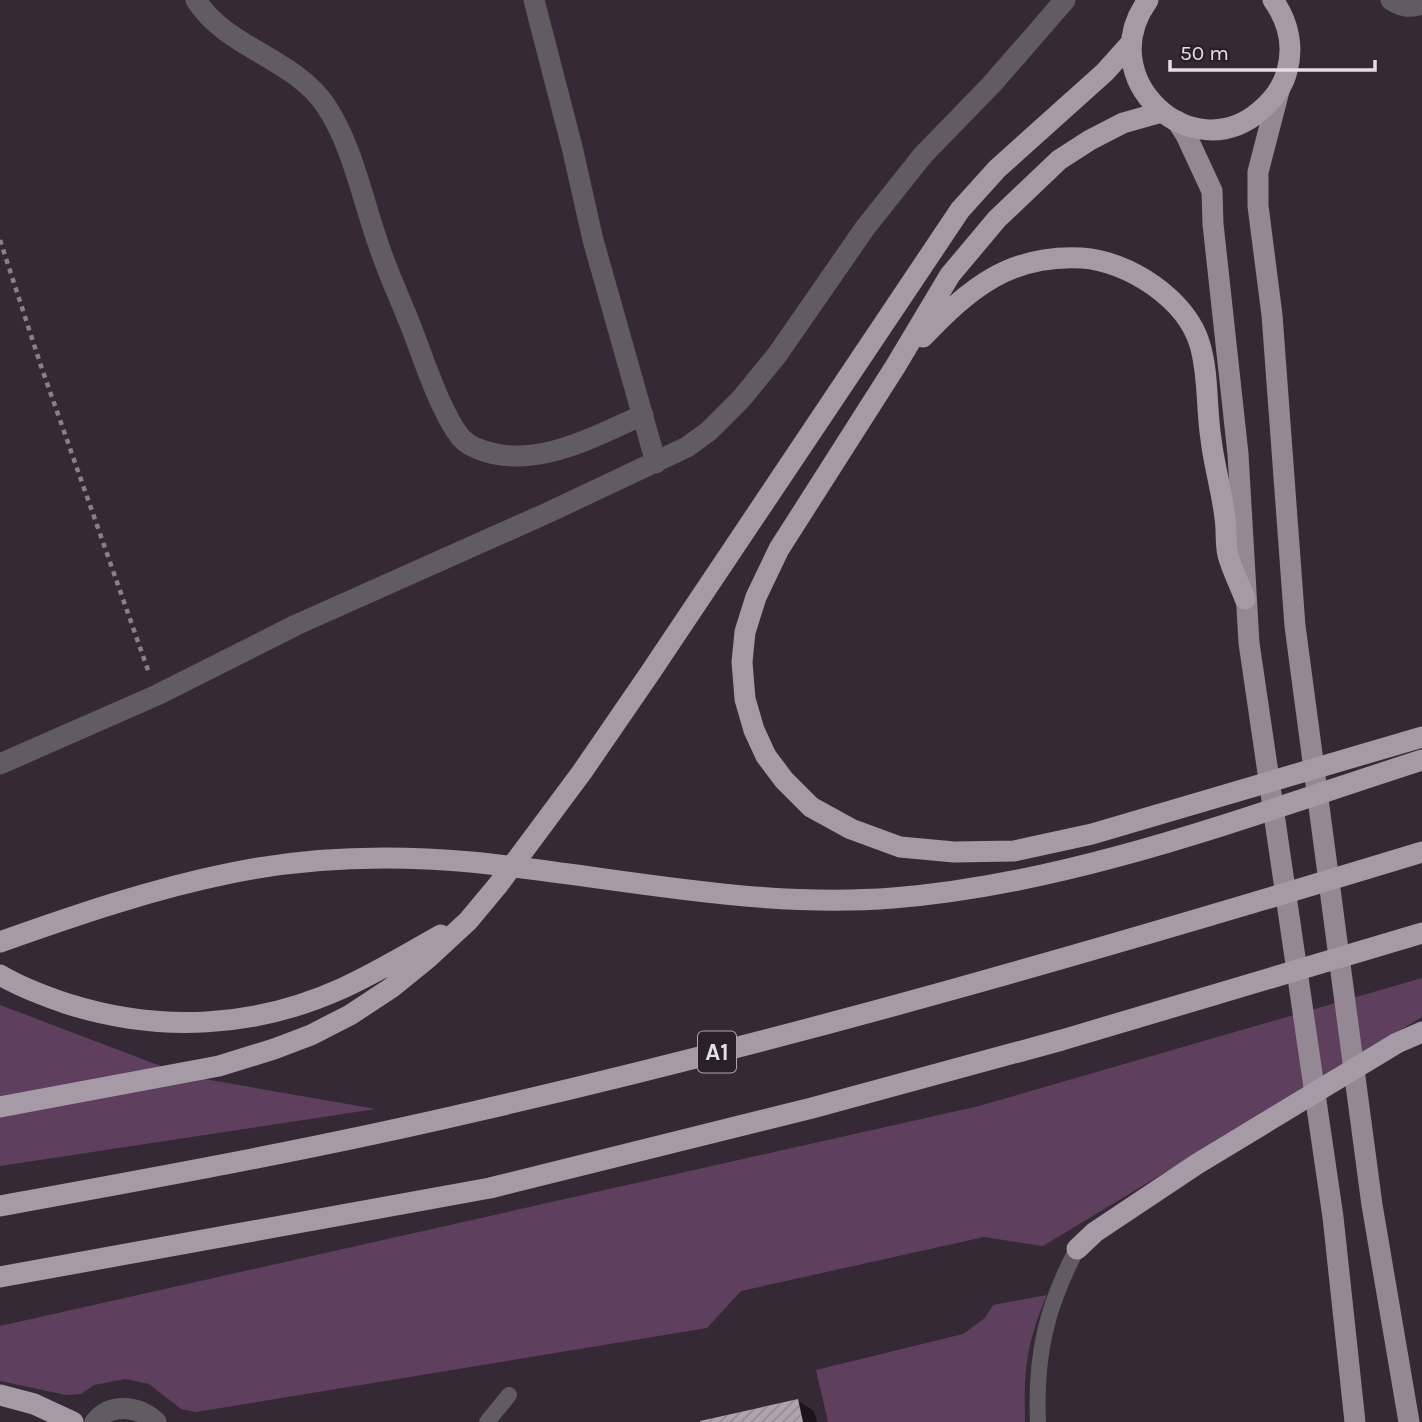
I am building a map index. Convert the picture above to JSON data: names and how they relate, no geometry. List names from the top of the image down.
{
  "streets": {
    "highway": ["A1"]
  },
  "scale_bar": "50 m"
}
